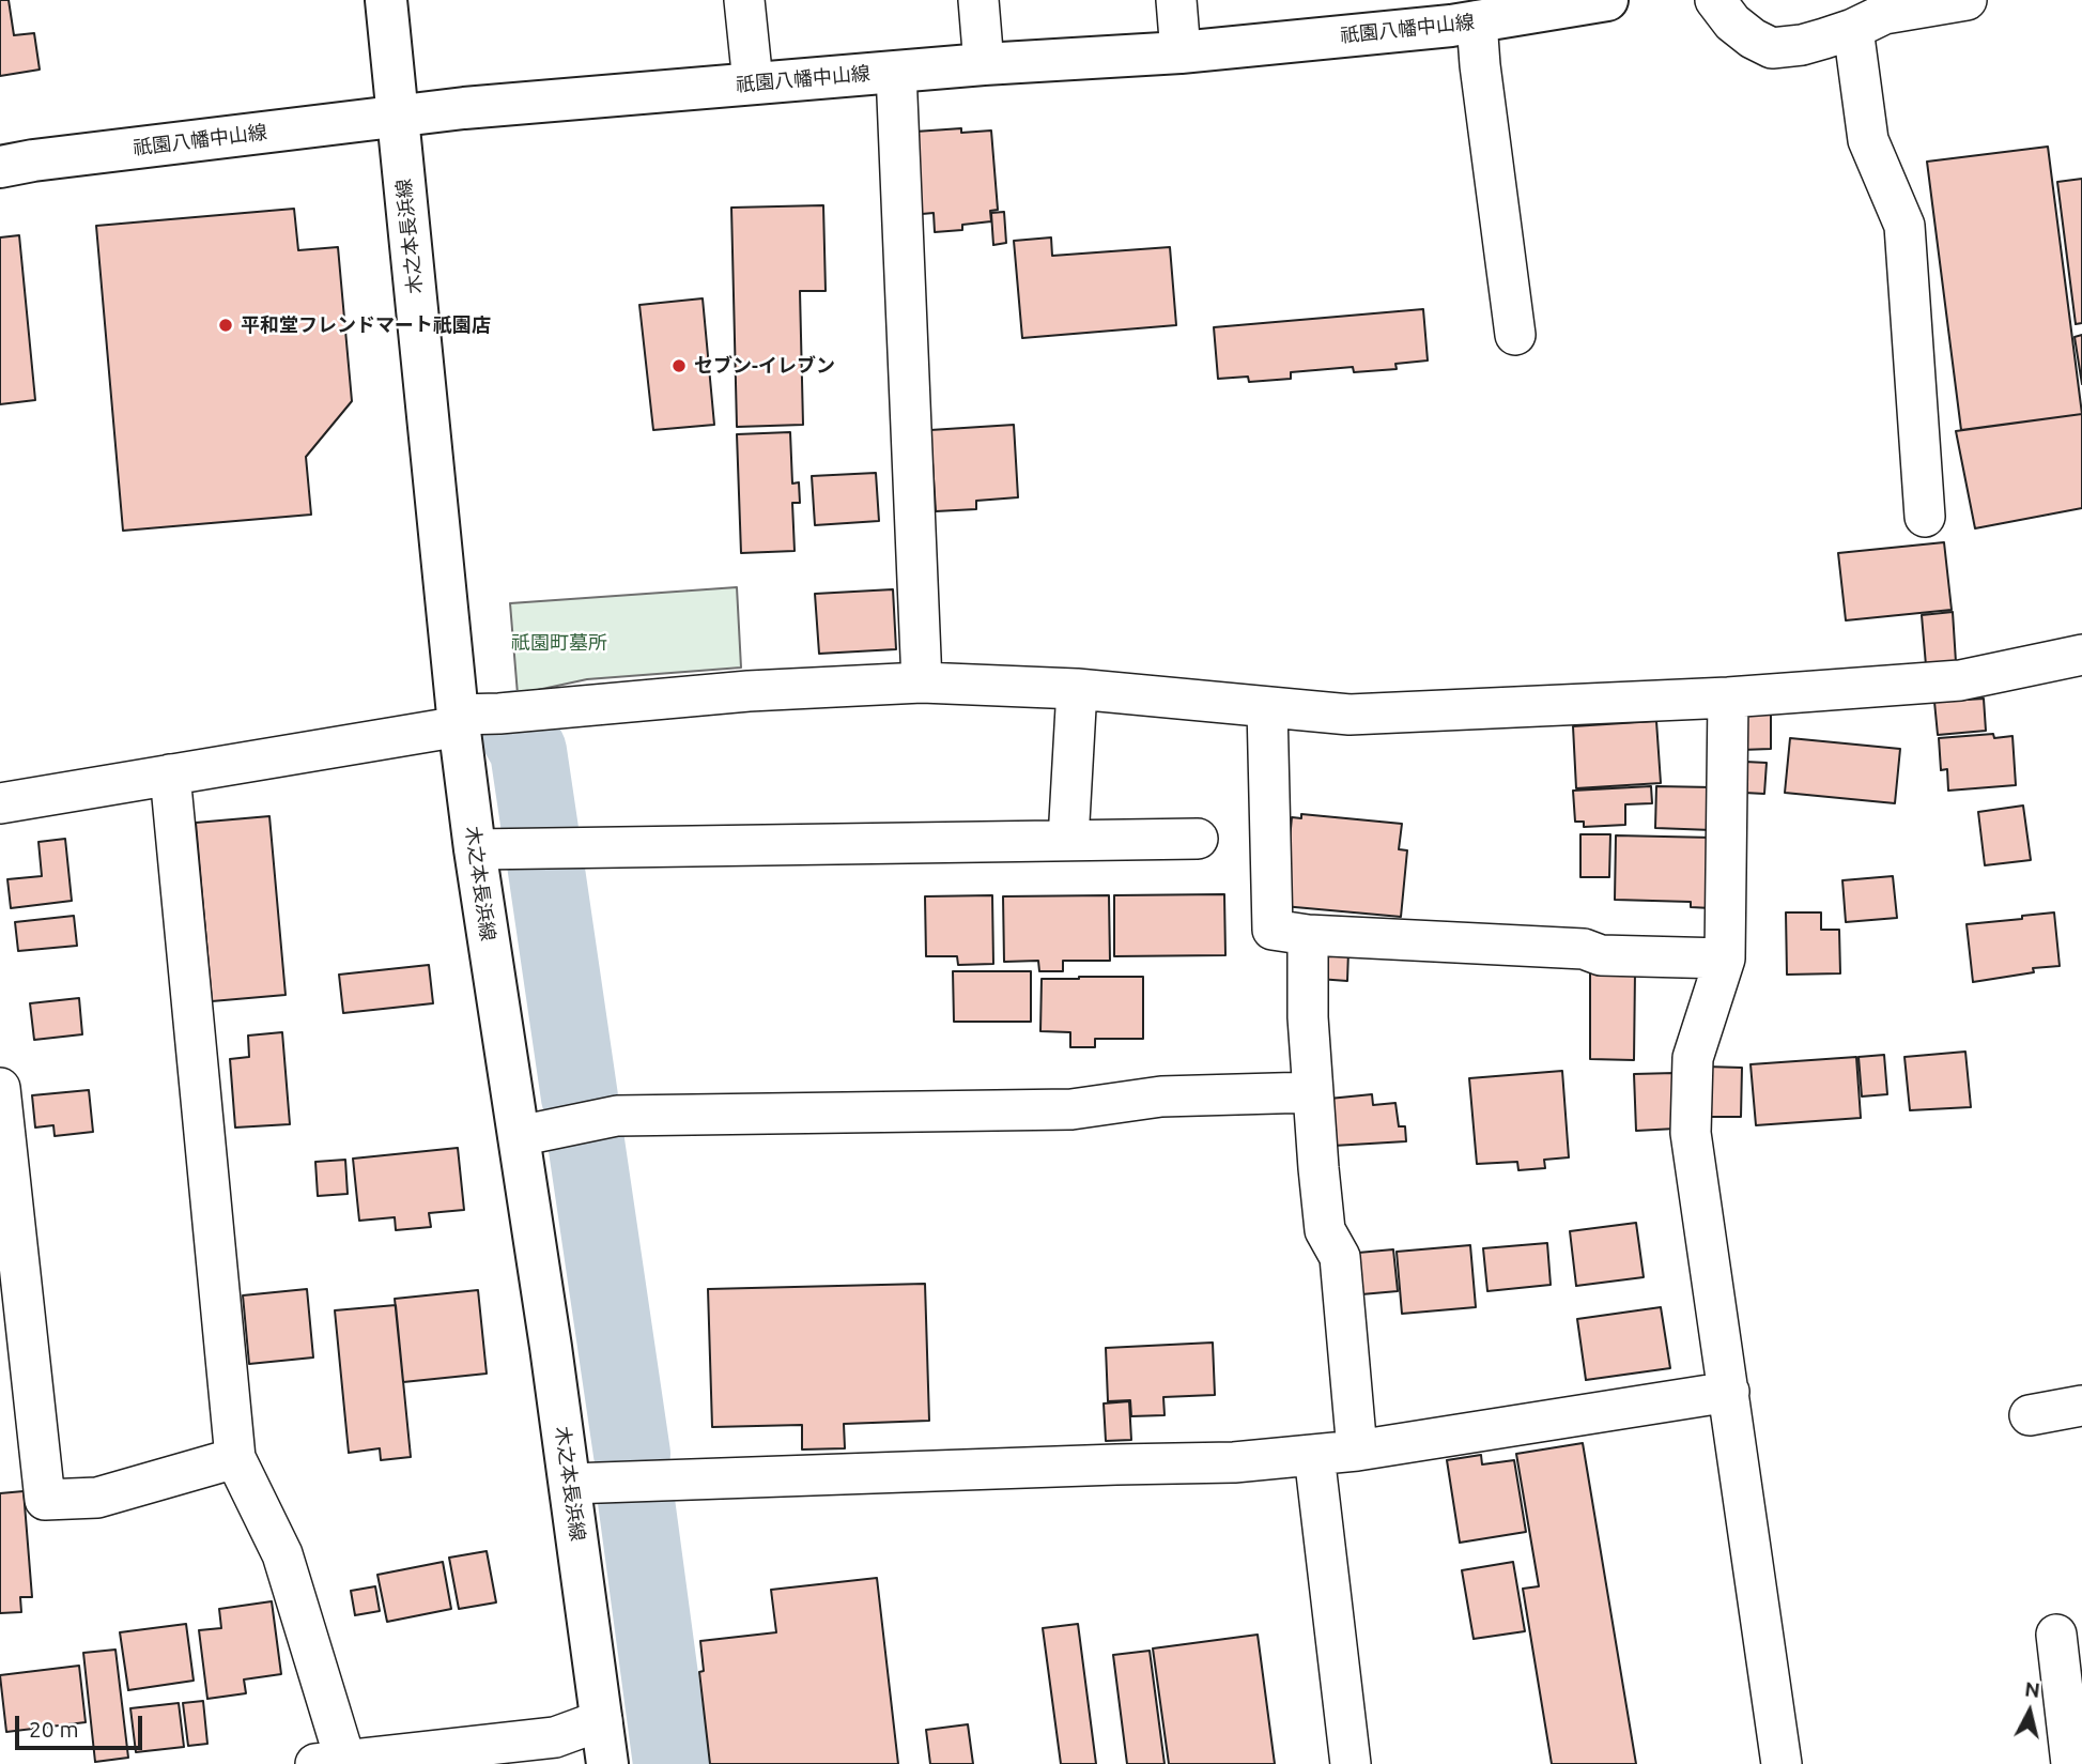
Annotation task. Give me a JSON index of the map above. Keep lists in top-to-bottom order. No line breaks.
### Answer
{"streets":{"main road":["祇園八幡中山線","木之本長浜線"]},"crossings":[["祇園八幡中山線","木之本長浜線"]],"parks":["祇園町墓所"],"places":["平和堂フレンドマート祇園店","セブン-イレブン"],"scale_bar":"20 m","north":"top"}
